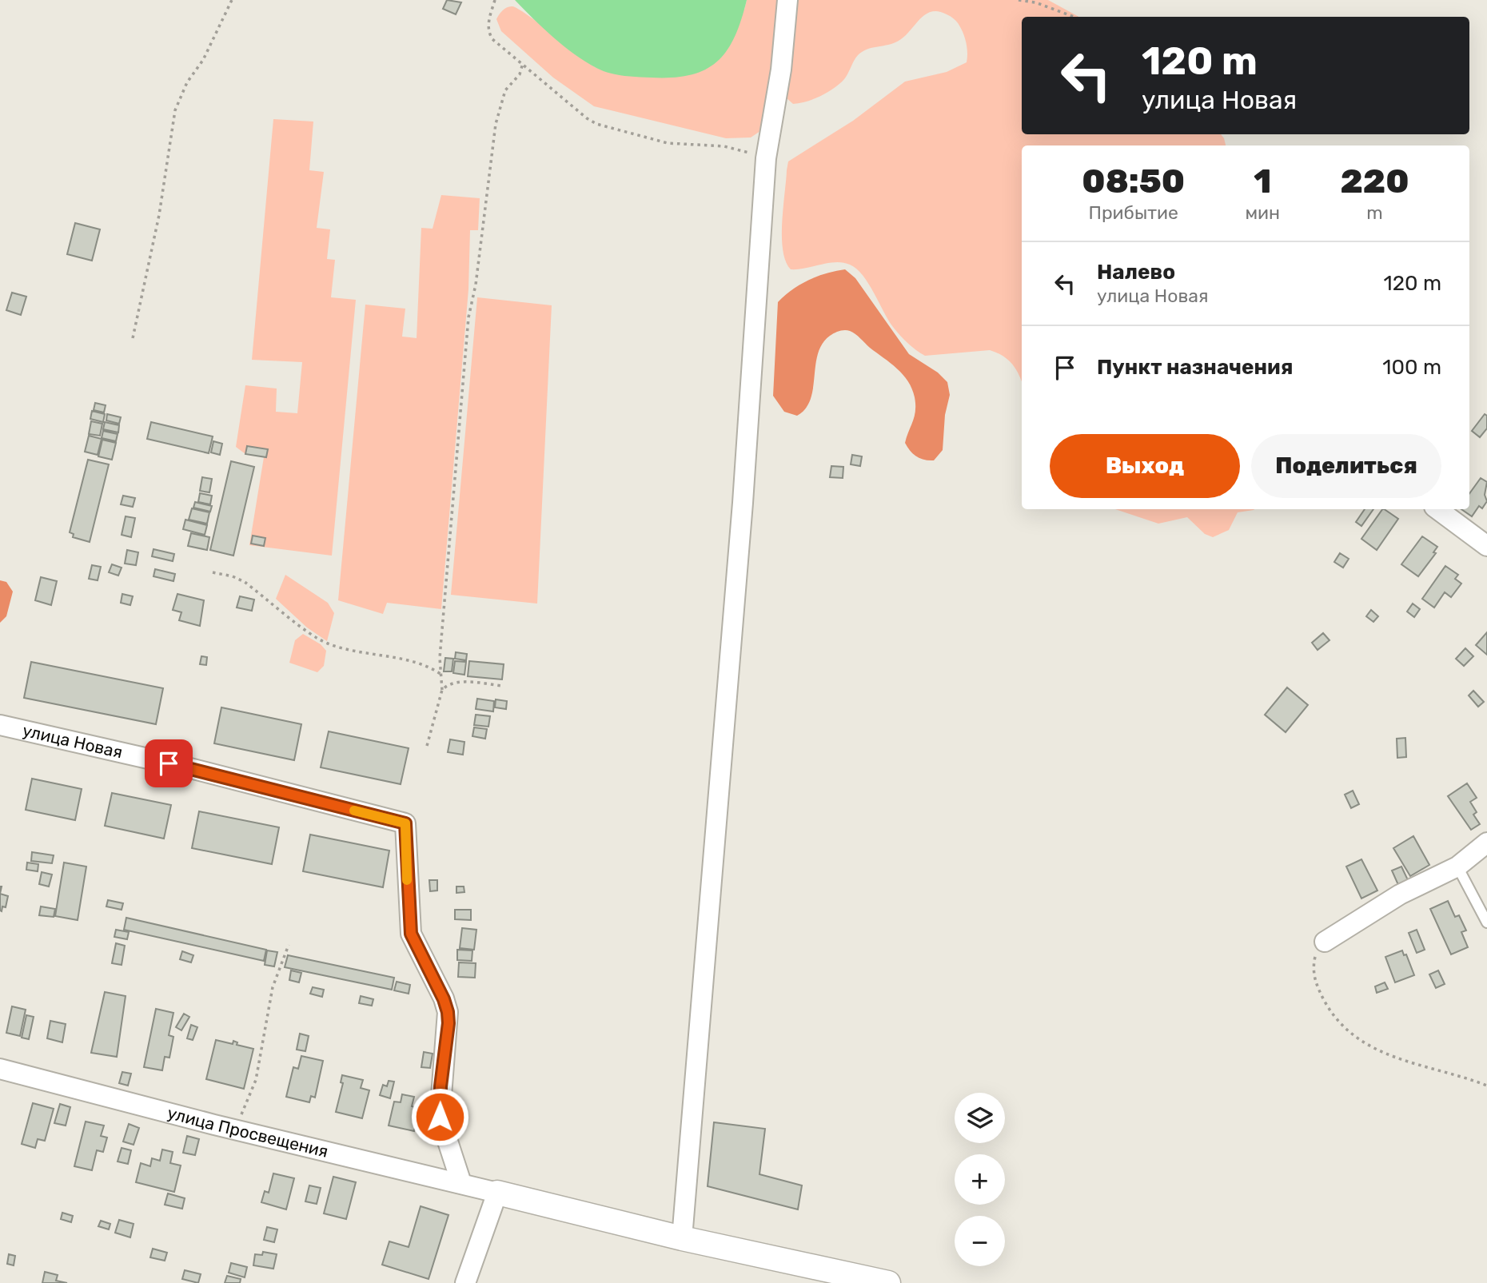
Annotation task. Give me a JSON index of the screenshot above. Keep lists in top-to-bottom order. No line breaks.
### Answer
{"streets":{"street":["улица Новая","улица Просвещения"]},"crossings":[["улица Новая","улица Просвещения"]],"page":{"turn":["120 m","улица Новая"],"eta":["08:50","Прибытие","1","мин","220","m"],"list":[{"name":"Налево","note":"улица Новая","value":"120 m"},{"name":"Пункт назначения","value":"100 m"}],"buttons":["Выход","Поделиться"],"map_buttons":["+","−"]}}
